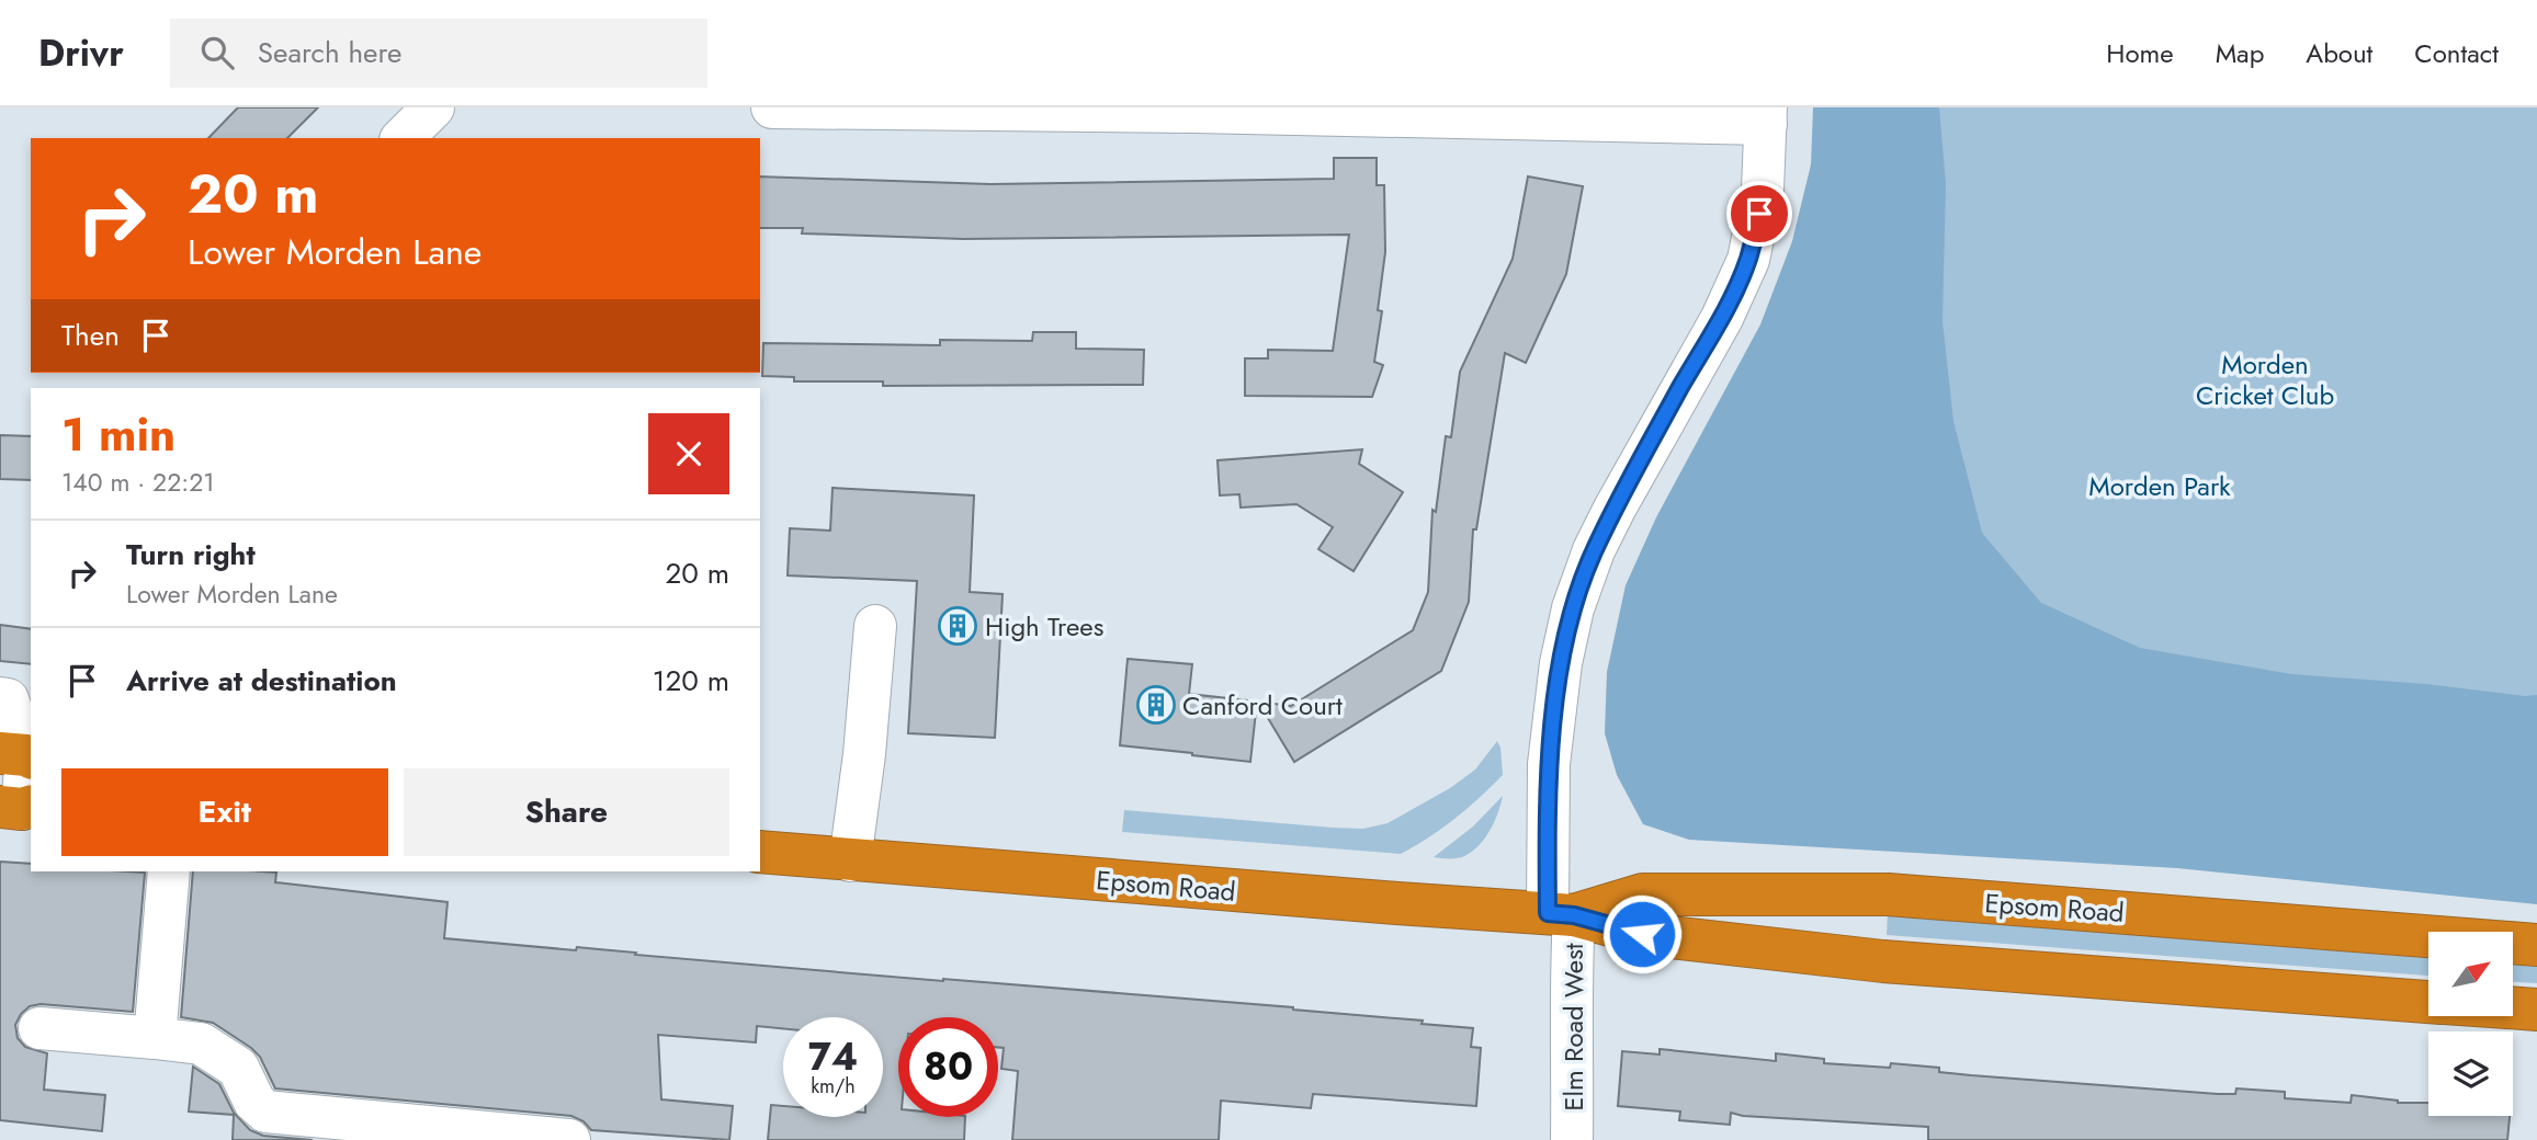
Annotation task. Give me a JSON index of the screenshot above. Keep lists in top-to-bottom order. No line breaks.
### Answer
{"streets":{"highway":["Epsom Road"],"street":["Elm Road West"]},"crossings":[["Epsom Road","Elm Road West"]],"parks":["Morden Cricket Club","Morden Park"],"places":{"building":["High Trees","Canford Court"]},"north":"top right","page":{"header":"Drivr","search":"Search here","nav":["Home","Map","About","Contact"],"turn":["20 m","Lower Morden Lane"],"then":"Then","heading":["1 min","140 m · 22:21"],"list":[{"name":"Turn right","note":"Lower Morden Lane","value":"20 m"},{"name":"Arrive at destination","value":"120 m"}],"buttons":["Exit","Share"],"speed":"74 km/h","limit":"80"}}
